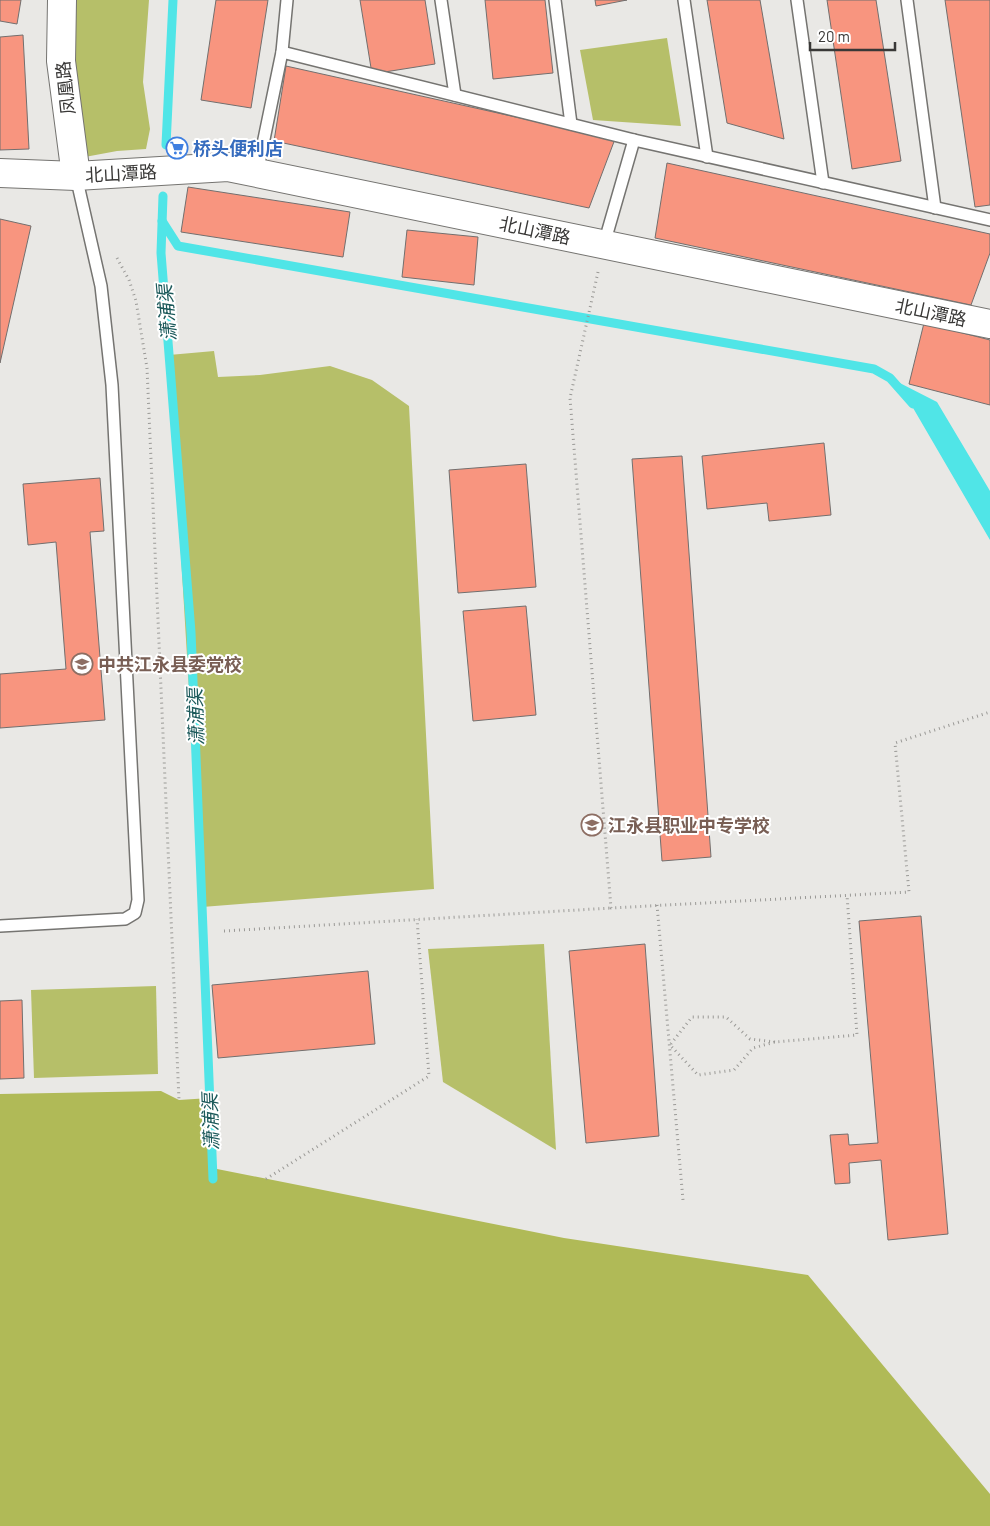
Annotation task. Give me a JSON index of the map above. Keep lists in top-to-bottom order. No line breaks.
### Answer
{"streets":{"main road":["凤凰路","北山潭路"]},"crossings":[["凤凰路","北山潭路"]],"water":["潇浦渠"],"places":{"supermarket":["桥头便利店"],"school or university":["中共江永县委党校","江永县职业中专学校"]},"scale_bar":"20 m"}
